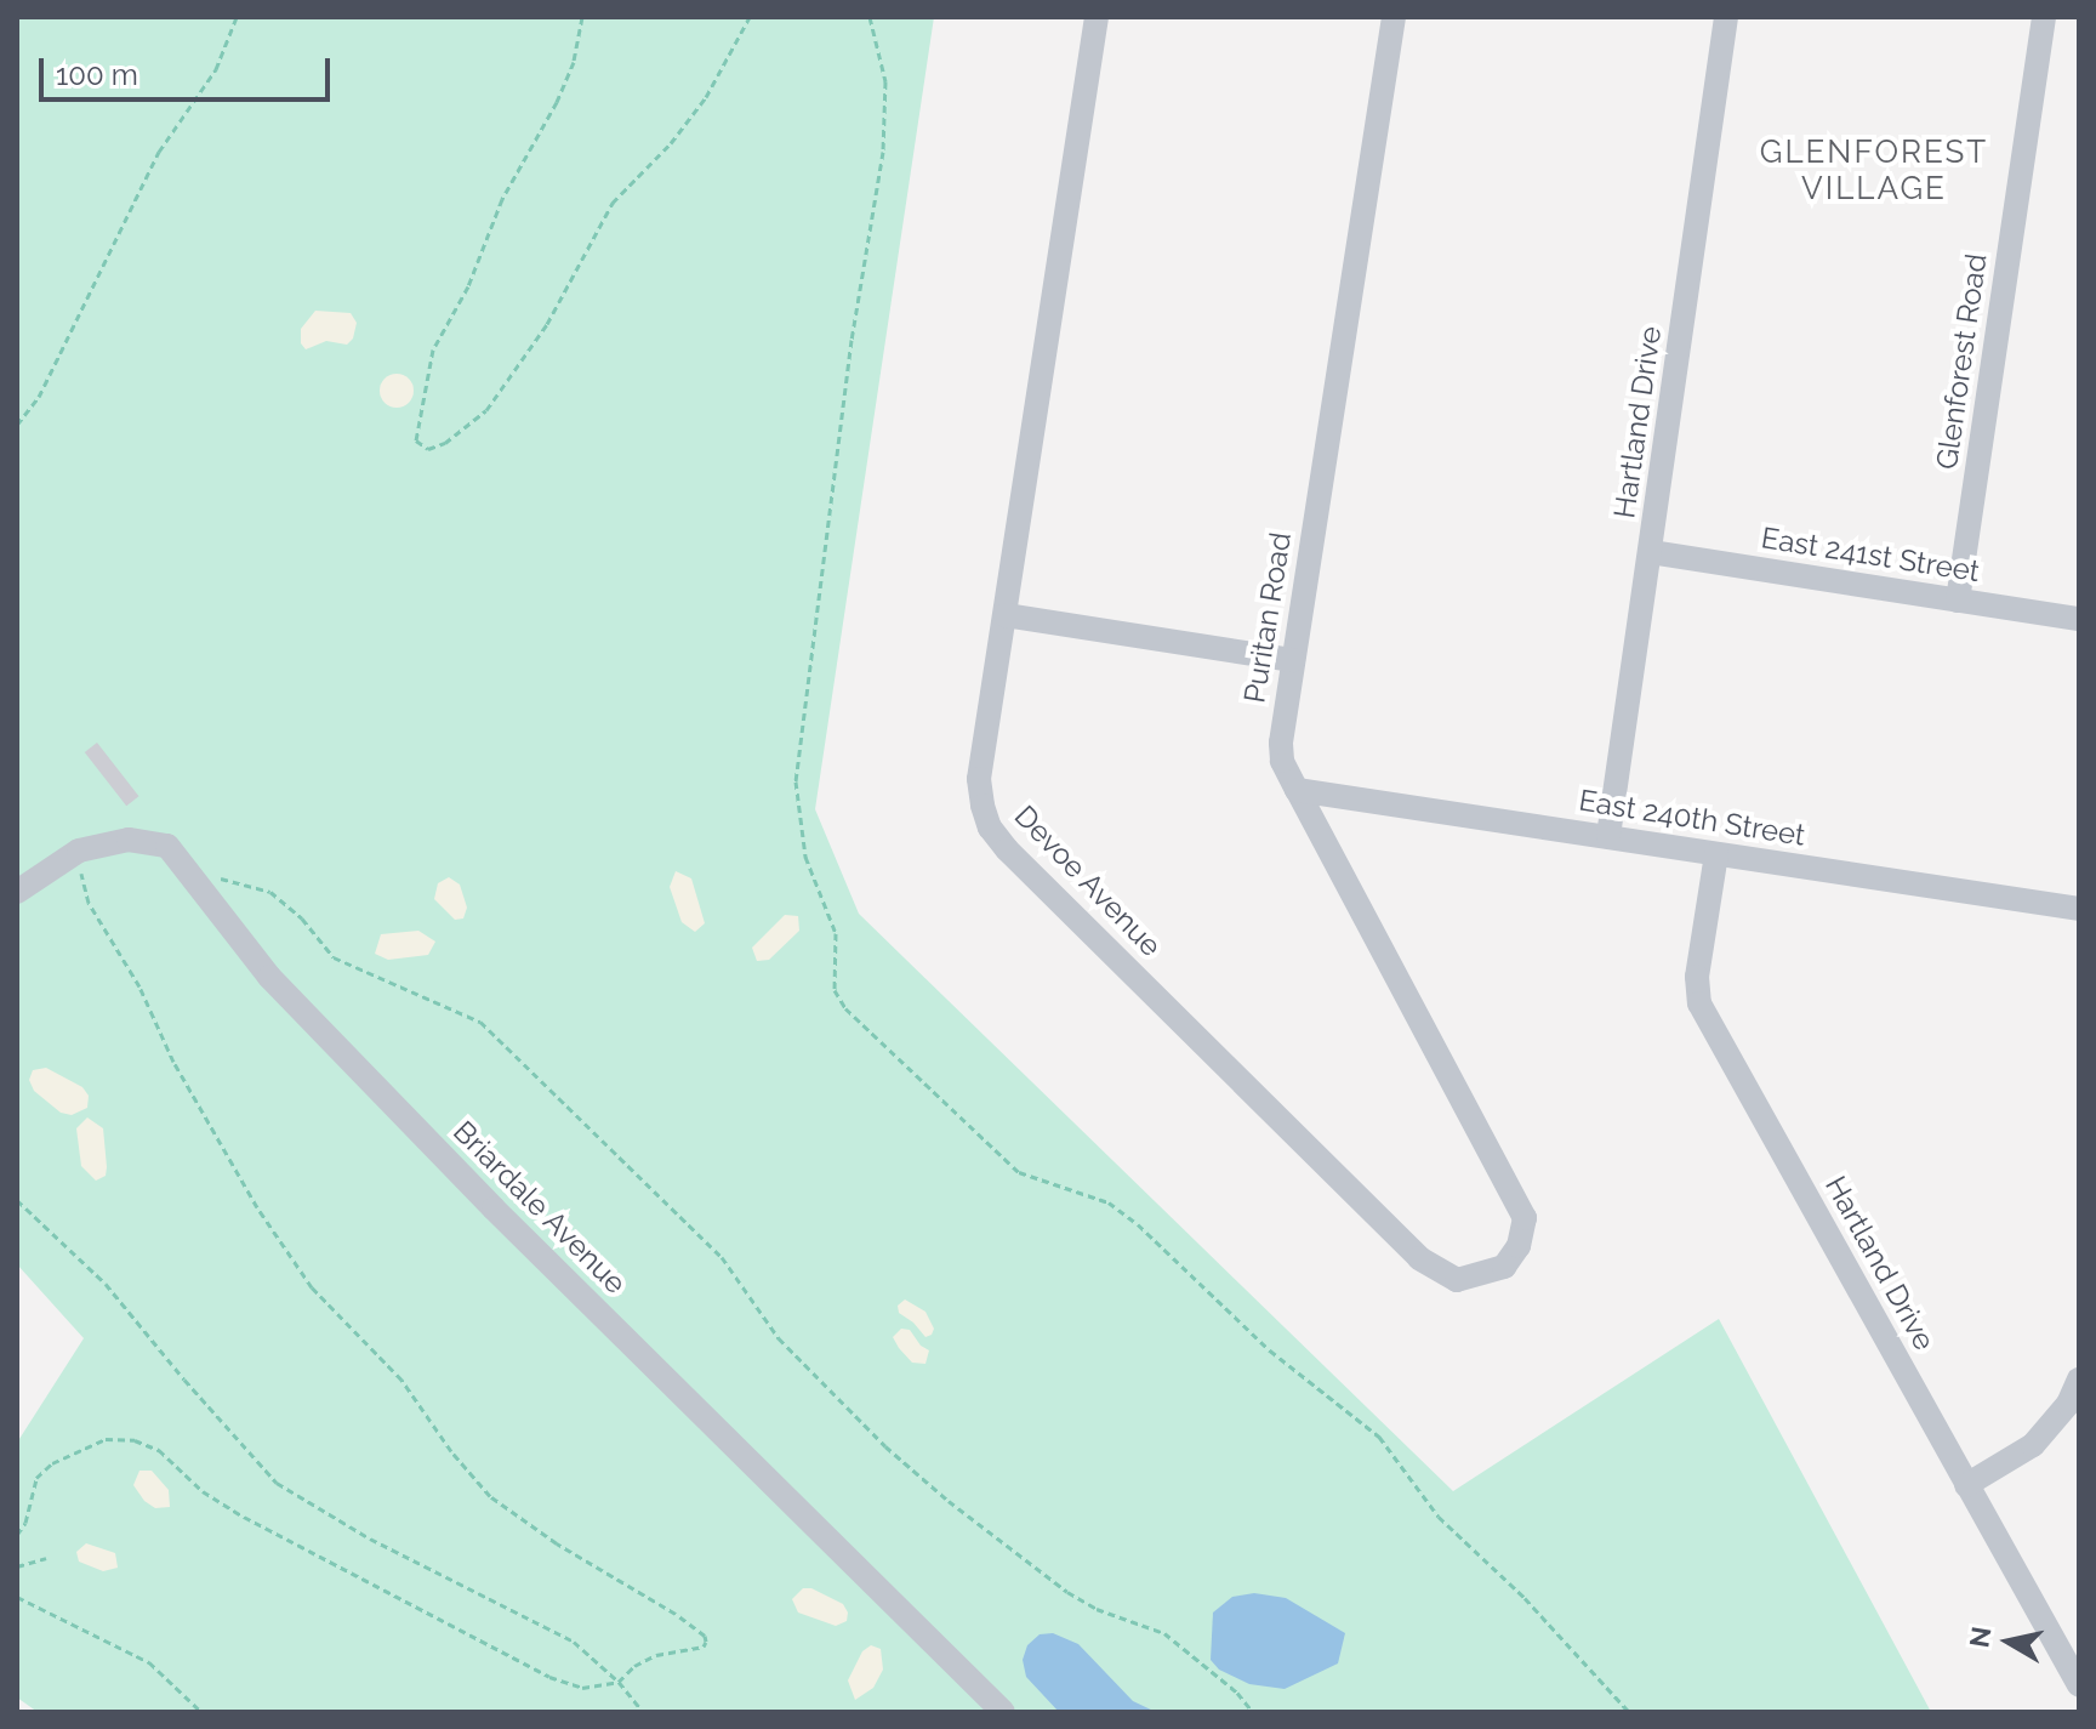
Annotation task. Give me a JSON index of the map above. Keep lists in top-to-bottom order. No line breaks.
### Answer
{"streets":{"street":["Glenforest Road","Hartland Drive","East 241st Street","Puritan Road","East 240th Street","Devoe Avenue","Briardale Avenue"]},"crossings":[["Glenforest Road","East 241st Street"],["Hartland Drive","East 241st Street"],["Hartland Drive","East 240th Street"],["Puritan Road","East 240th Street"],["Puritan Road","Devoe Avenue"]],"districts":["GLENFOREST VILLAGE"],"scale_bar":"100 m","north":"left"}
